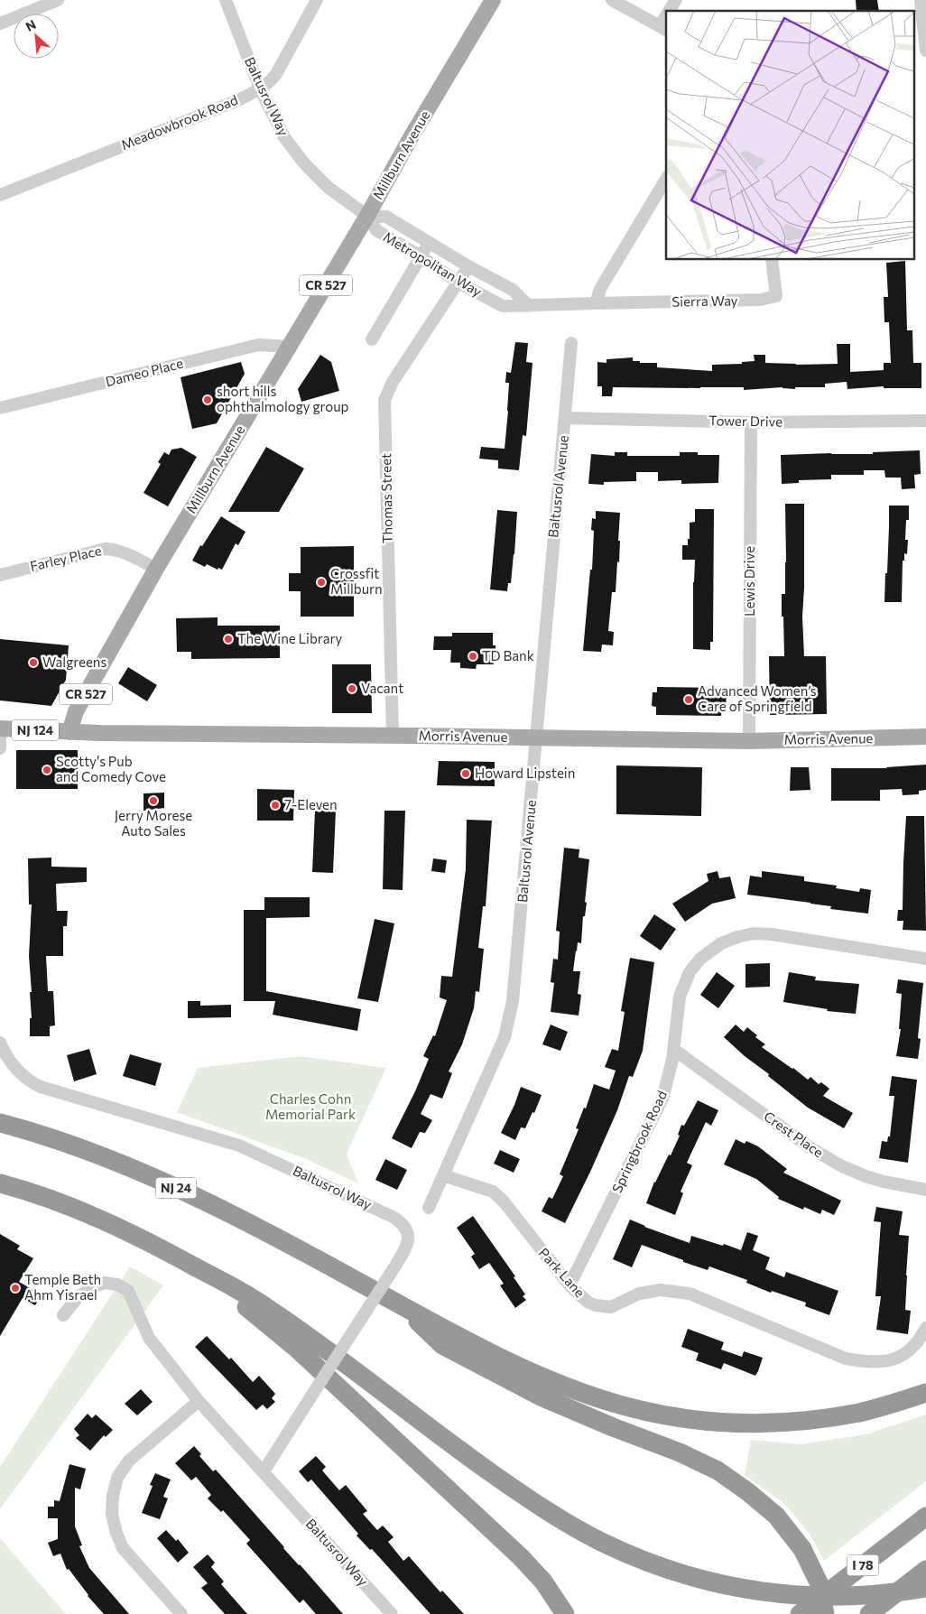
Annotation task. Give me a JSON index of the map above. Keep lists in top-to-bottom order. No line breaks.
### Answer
{"streets":{"highway":["NJ 24","I 78"],"main road":["Millburn Avenue","CR 527","NJ 124","Morris Avenue"],"street":["Baltusrol Way","Meadowbrook Road","Metropolitan Way","Sierra Way","Dameo Place","Tower Drive","Baltusrol Avenue","Thomas Street","Farley Place","Lewis Drive","Crest Place","Springbrook Road","Park Lane"]},"crossings":[["Baltusrol Way","Meadowbrook Road"],["Baltusrol Way","Millburn Avenue"],["Baltusrol Way","Metropolitan Way"],["Millburn Avenue","Metropolitan Way"],["Millburn Avenue","Dameo Place"],["Millburn Avenue","Farley Place"],["Millburn Avenue","Morris Avenue"],["Metropolitan Way","Sierra Way"],["Metropolitan Way","Thomas Street"],["Tower Drive","Baltusrol Avenue"],["Tower Drive","Lewis Drive"],["Baltusrol Avenue","Morris Avenue"],["Baltusrol Avenue","Park Lane"],["Thomas Street","Morris Avenue"],["Lewis Drive","Morris Avenue"],["Crest Place","Springbrook Road"],["Springbrook Road","Park Lane"]],"parks":["Charles Cohn Memorial Park"],"places":["short hills ophthalmology group","Crossfit Millburn","The Wine Library","TD Bank","Walgreens","Vacant","Advanced Women’s Care of Springfield","Scotty's Pub and Comedy Cove","Howard Lipstein","Jerry Morese Auto Sales","7-Eleven","Temple Beth Ahm Yisrael"],"north":"top left"}
